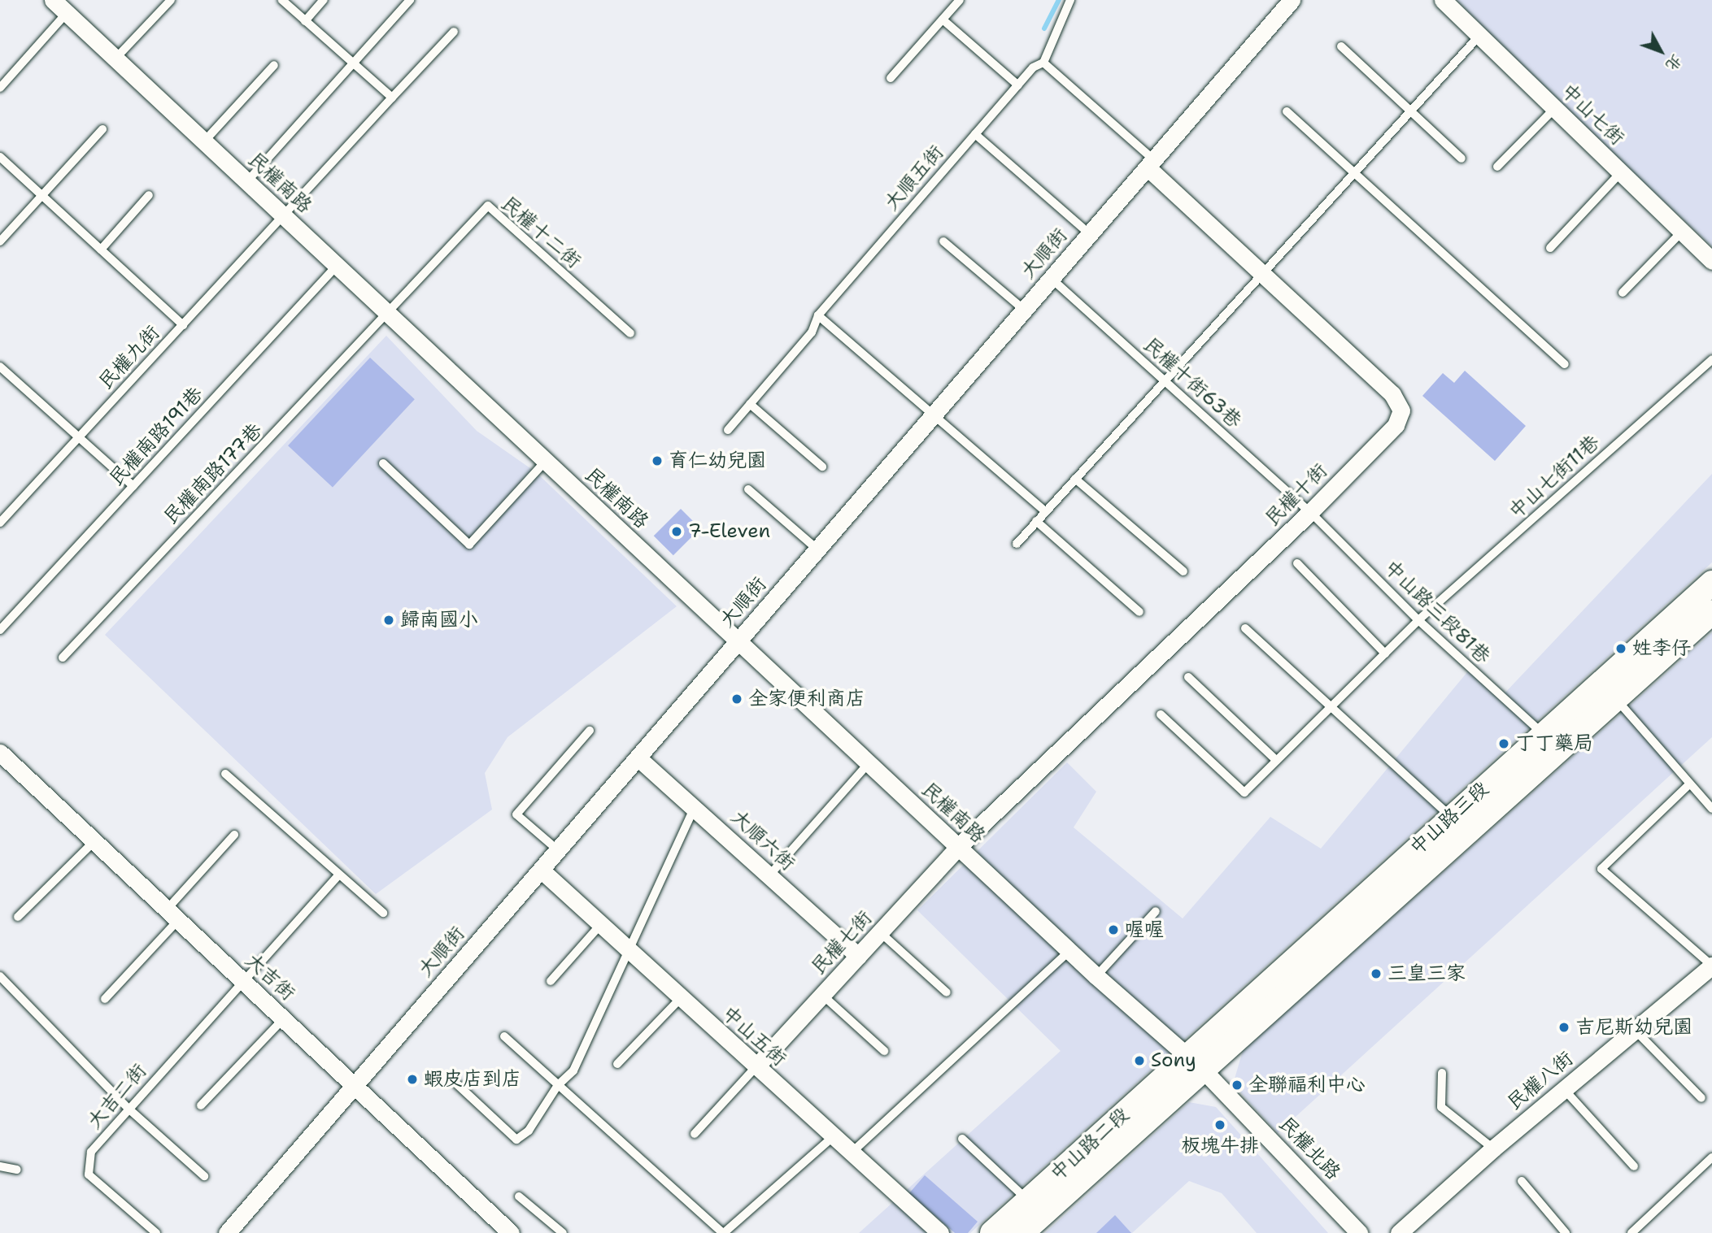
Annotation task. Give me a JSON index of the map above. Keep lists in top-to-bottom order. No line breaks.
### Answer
{"streets":{"main road":["中山路三段","中山路二段"],"street":["中山七街","民權南路","大順街","民權十街","大順六街","民權七街","大吉街","中山五街","民權八街","民權北路"],"lane":["大順五街","民權十二街","民權九街","民權十街63巷","民權南路191巷","民權南路177巷","中山七街11巷","中山路三段81巷","大吉二街"]},"crossings":[["民權南路","民權十二街"],["民權南路","大順街"],["民權南路","民權九街"],["民權南路","民權南路191巷"],["民權南路","民權南路177巷"],["民權南路","民權十街"],["民權南路","中山路三段"],["民權南路","民權七街"],["民權南路","中山路二段"],["民權南路","民權北路"],["民權十二街","民權南路177巷"],["大順街","民權十街63巷"],["大順街","民權十街"],["大順街","大順六街"],["大順街","大吉街"],["大順街","中山五街"],["民權十街63巷","民權十街"],["民權十街63巷","中山路三段81巷"],["中山七街11巷","中山路三段81巷"],["民權十街","中山路三段81巷"],["民權十街","民權七街"],["中山路三段81巷","中山路三段"],["中山路三段","中山路二段"],["中山路三段","民權北路"],["大順六街","民權七街"],["民權七街","中山五街"],["大吉街","大吉二街"],["中山路二段","民權北路"]],"places":["育仁幼兒園","7-Eleven","歸南國小","姓李仔","全家便利商店","丁丁藥局","喔喔","三皇三家","吉尼斯幼兒園","Sony","蝦皮店到店","全聯福利中心","板塊牛排"],"north":"bottom right"}
